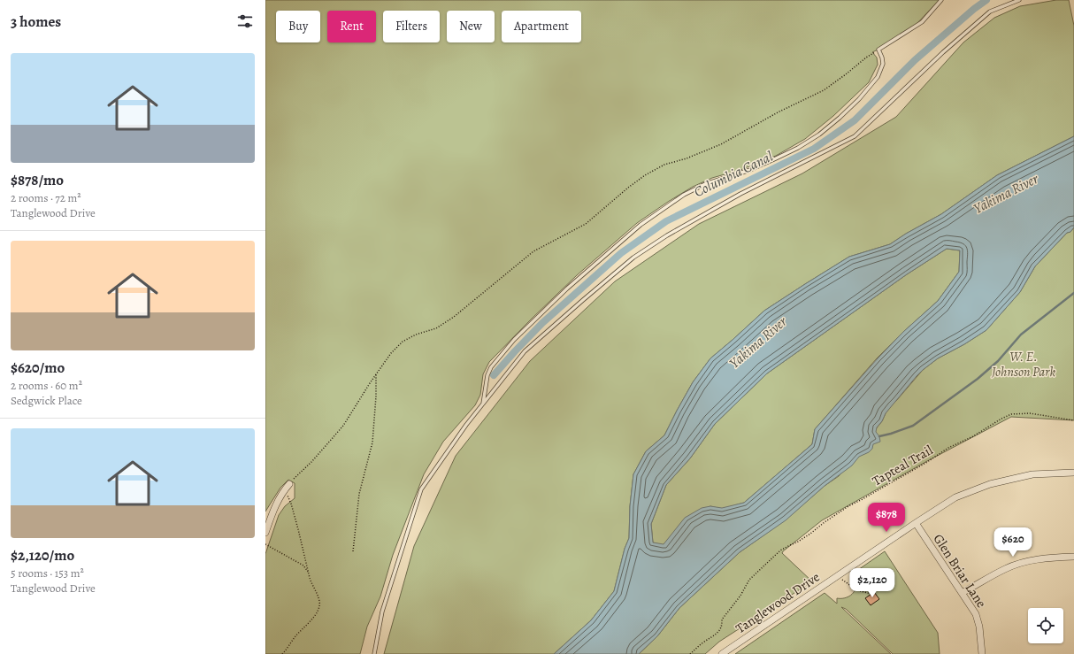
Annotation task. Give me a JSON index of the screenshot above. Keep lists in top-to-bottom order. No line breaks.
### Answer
{"streets":{"street":["Glen Briar Lane","Tanglewood Drive"],"path":["Tapteal Trail"]},"crossings":[["Glen Briar Lane","Tanglewood Drive"]],"water":["Columbia Canal","Yakima River"],"parks":["W. E. Johnson Park"],"page":{"heading":"3 homes","chip":["Buy","Rent","Filters","New","Apartment"],"list":[{"name":"$878/mo","note":"2 rooms · 72 m² · Tanglewood Drive"},{"name":"$620/mo","note":"2 rooms · 60 m² · Sedgwick Place"},{"name":"$2,120/mo","note":"5 rooms · 153 m² · Tanglewood Drive"}],"price":["$878","$620","$2,120"]}}
